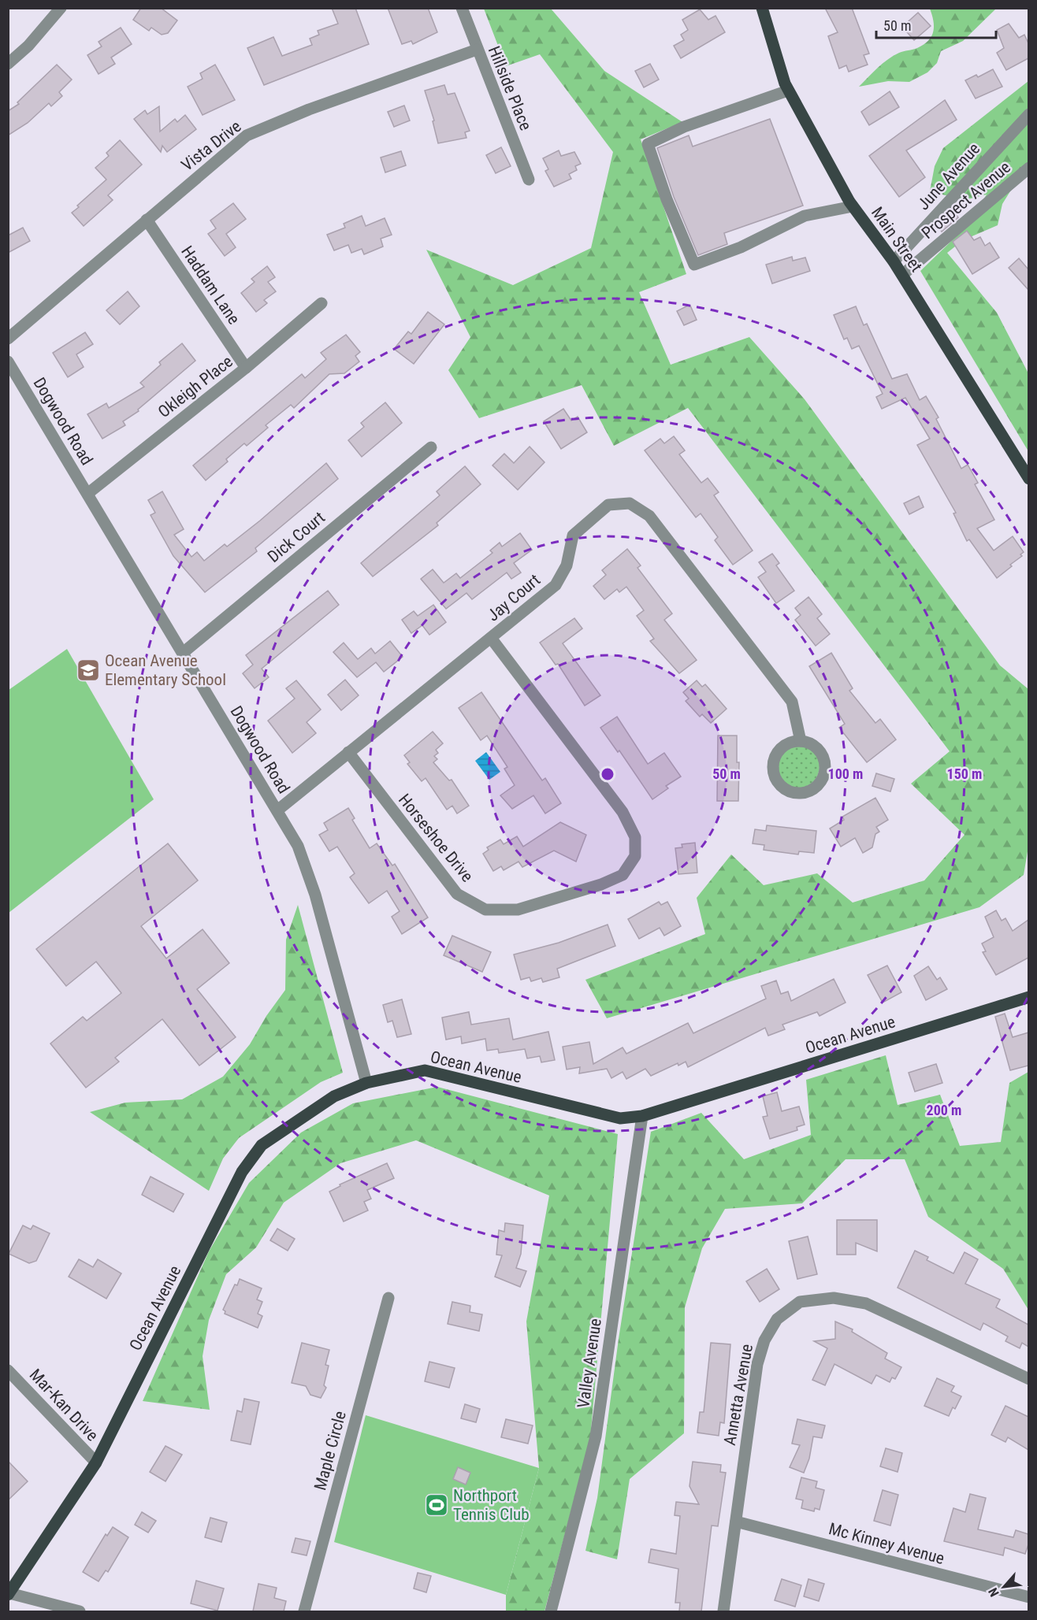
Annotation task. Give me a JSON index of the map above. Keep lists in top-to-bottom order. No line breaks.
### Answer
{"streets":{"main road":["Main Street","Ocean Avenue"],"street":["Hillside Place","Vista Drive","June Avenue","Prospect Avenue","Haddam Lane","Okleigh Place","Dogwood Road","Dick Court","Jay Court","Horseshoe Drive","Valley Avenue","Annetta Avenue","Mar-Kan Drive","Maple Circle","Mc Kinney Avenue"]},"crossings":[["Hillside Place","Vista Drive"],["Vista Drive","Haddam Lane"],["June Avenue","Main Street"],["Prospect Avenue","Main Street"],["Haddam Lane","Okleigh Place"],["Okleigh Place","Dogwood Road"],["Dogwood Road","Dick Court"],["Dogwood Road","Jay Court"],["Dogwood Road","Ocean Avenue"],["Jay Court","Horseshoe Drive"],["Ocean Avenue","Valley Avenue"],["Ocean Avenue","Mar-Kan Drive"],["Annetta Avenue","Mc Kinney Avenue"]],"places":{"school or university":["Ocean Avenue Elementary School"],"sports":["Northport Tennis Club"]},"scale_bar":"50 m","north":"bottom left","rings":["50 m","100 m","150 m","200 m"]}
